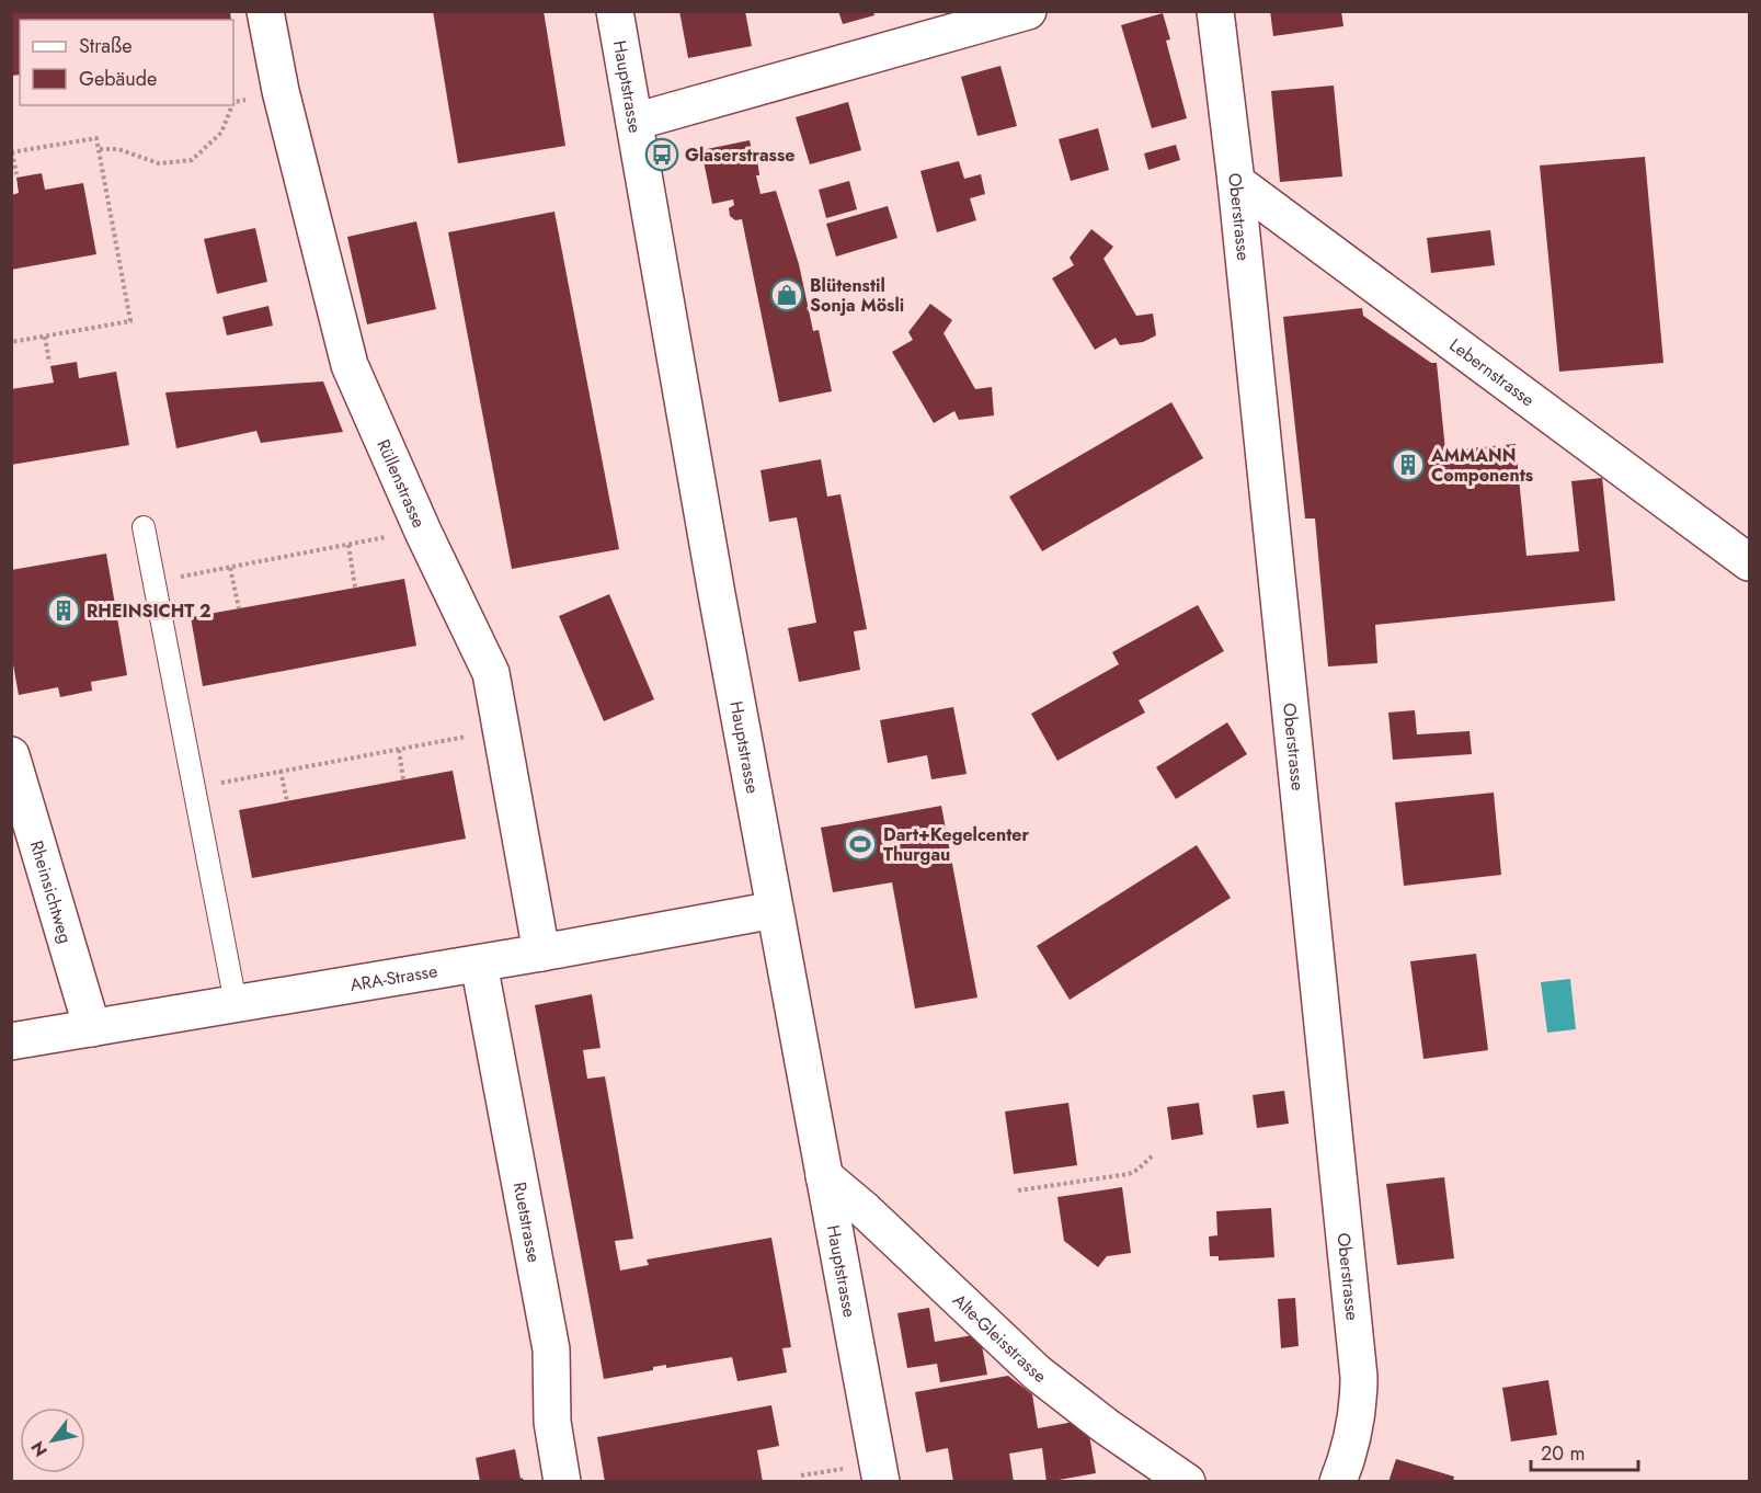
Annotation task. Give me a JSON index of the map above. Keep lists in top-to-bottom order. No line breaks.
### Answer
{"streets":{"street":["Hauptstrasse","Oberstrasse","Lebernstrasse","Rüllenstrasse","Rheinsichtweg","ARA-Strasse","Ruetstrasse","Alte-Gleisstrasse"]},"crossings":[["Hauptstrasse","ARA-Strasse"],["Hauptstrasse","Alte-Gleisstrasse"],["Oberstrasse","Lebernstrasse"],["Rüllenstrasse","ARA-Strasse"],["Rheinsichtweg","ARA-Strasse"],["ARA-Strasse","Ruetstrasse"]],"places":{"bus stop":["Glaserstrasse"],"shop":["Blütenstil Sonja Mösli"],"building":["AMMANN Components","RHEINSICHT 2"],"sports":["Dart+Kegelcenter Thurgau"]},"legend":["Straße","Gebäude"],"scale_bar":"20 m","north":"bottom left"}
